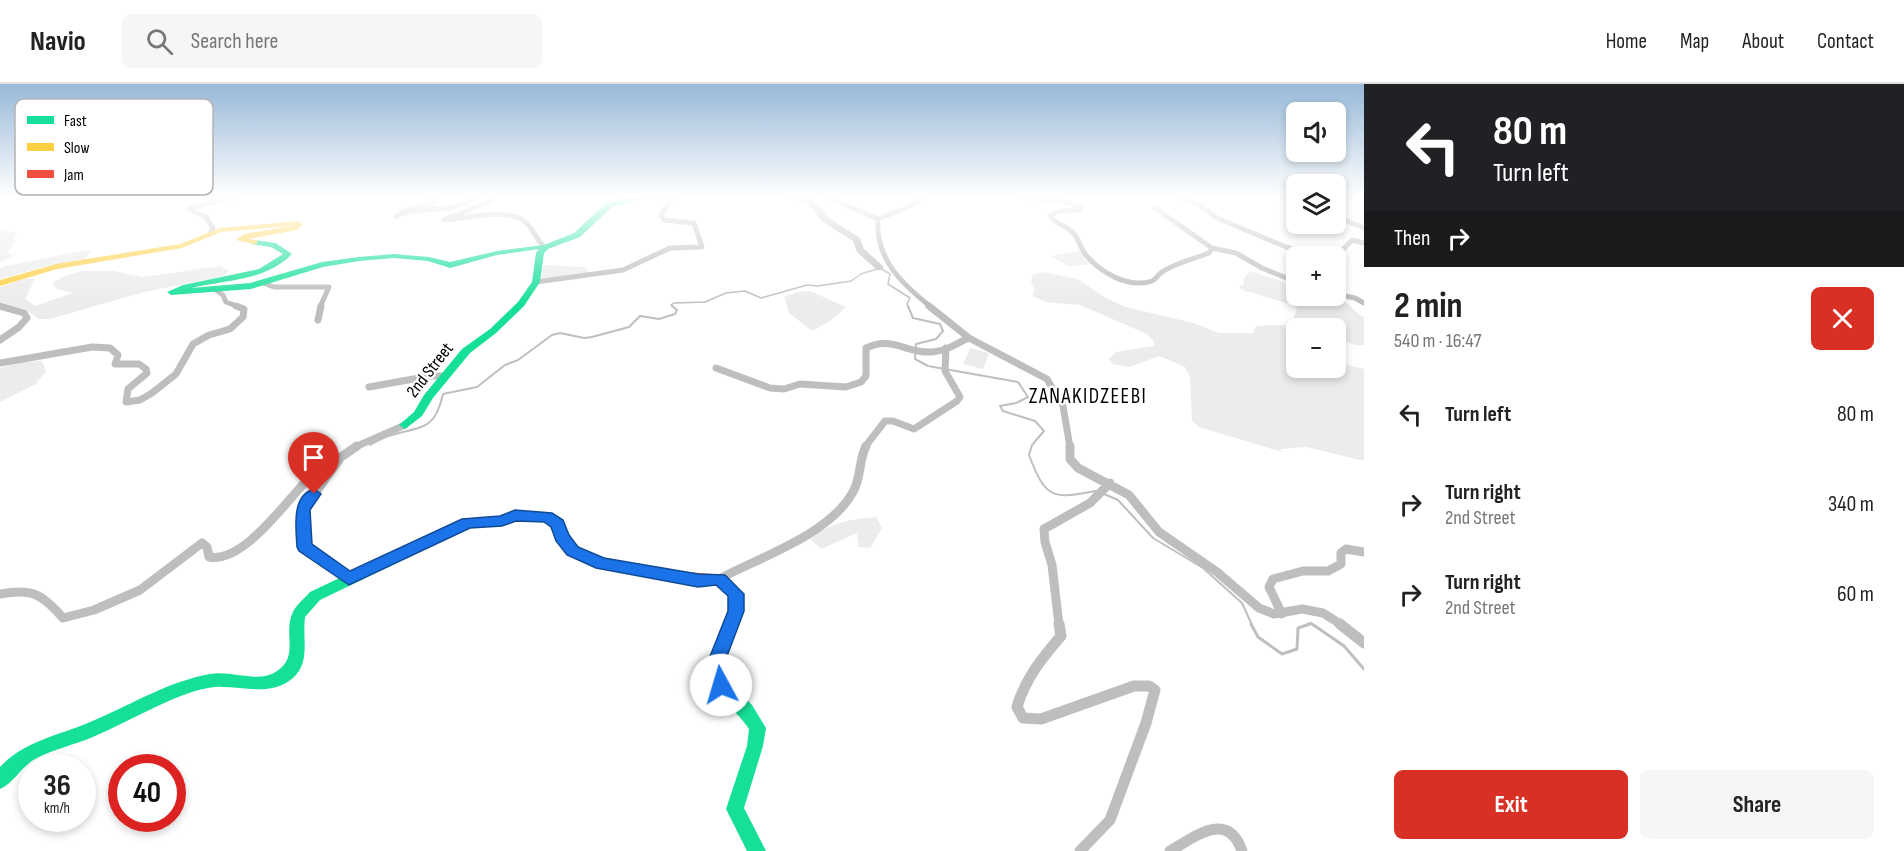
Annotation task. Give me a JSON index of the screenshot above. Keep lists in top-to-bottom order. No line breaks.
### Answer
{"streets":{"street":["2nd Street"]},"districts":["ZANAKIDZEEBI"],"legend":["Fast","Slow","Jam"],"page":{"header":"Navio","search":"Search here","nav":["Home","Map","About","Contact"],"turn":["80 m","Turn left"],"map_buttons":["+","−"],"then":"Then","heading":["2 min","540 m · 16:47"],"list":[{"name":"Turn left","value":"80 m"},{"name":"Turn right","note":"2nd Street","value":"340 m"},{"name":"Turn right","note":"2nd Street","value":"60 m"}],"speed":"36 km/h","limit":"40","buttons":["Exit","Share"]}}
